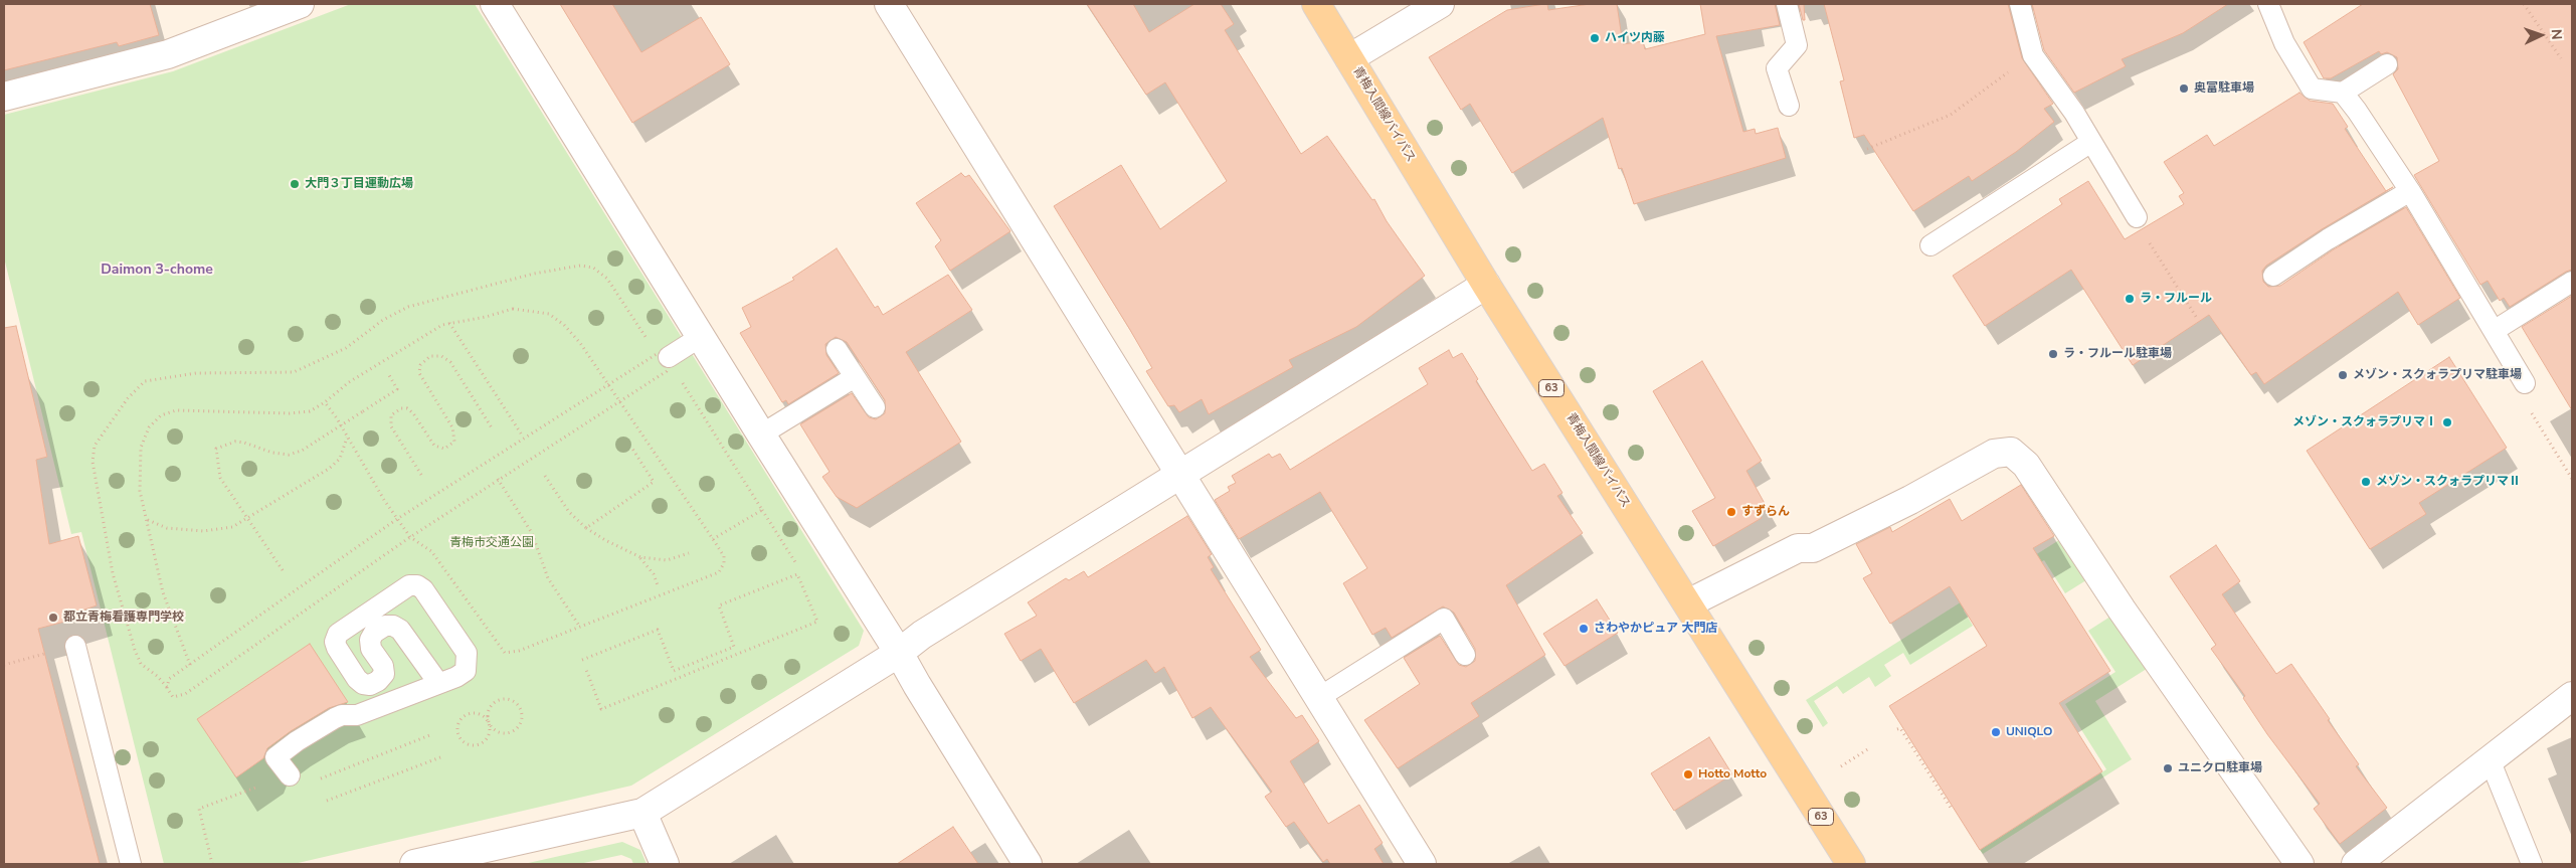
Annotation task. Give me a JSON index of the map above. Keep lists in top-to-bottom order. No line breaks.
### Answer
{"streets":{"main road":["青梅入間線バイパス","63"]},"districts":["Daimon 3-chome"],"parks":["青梅市交通公園"],"places":["ハイツ内藤","奥富駐車場","大門３丁目運動広場","ラ・フルール","ラ・フルール駐車場","メゾン・スクォラプリマ駐車場","メゾン・スクォラプリマⅠ","メゾン・スクォラプリマⅡ","すずらん","都立青梅看護専門学校","さわやかピュア 大門店","UNIQLO","ユニクロ駐車場","Hotto Motto"],"north":"right"}
